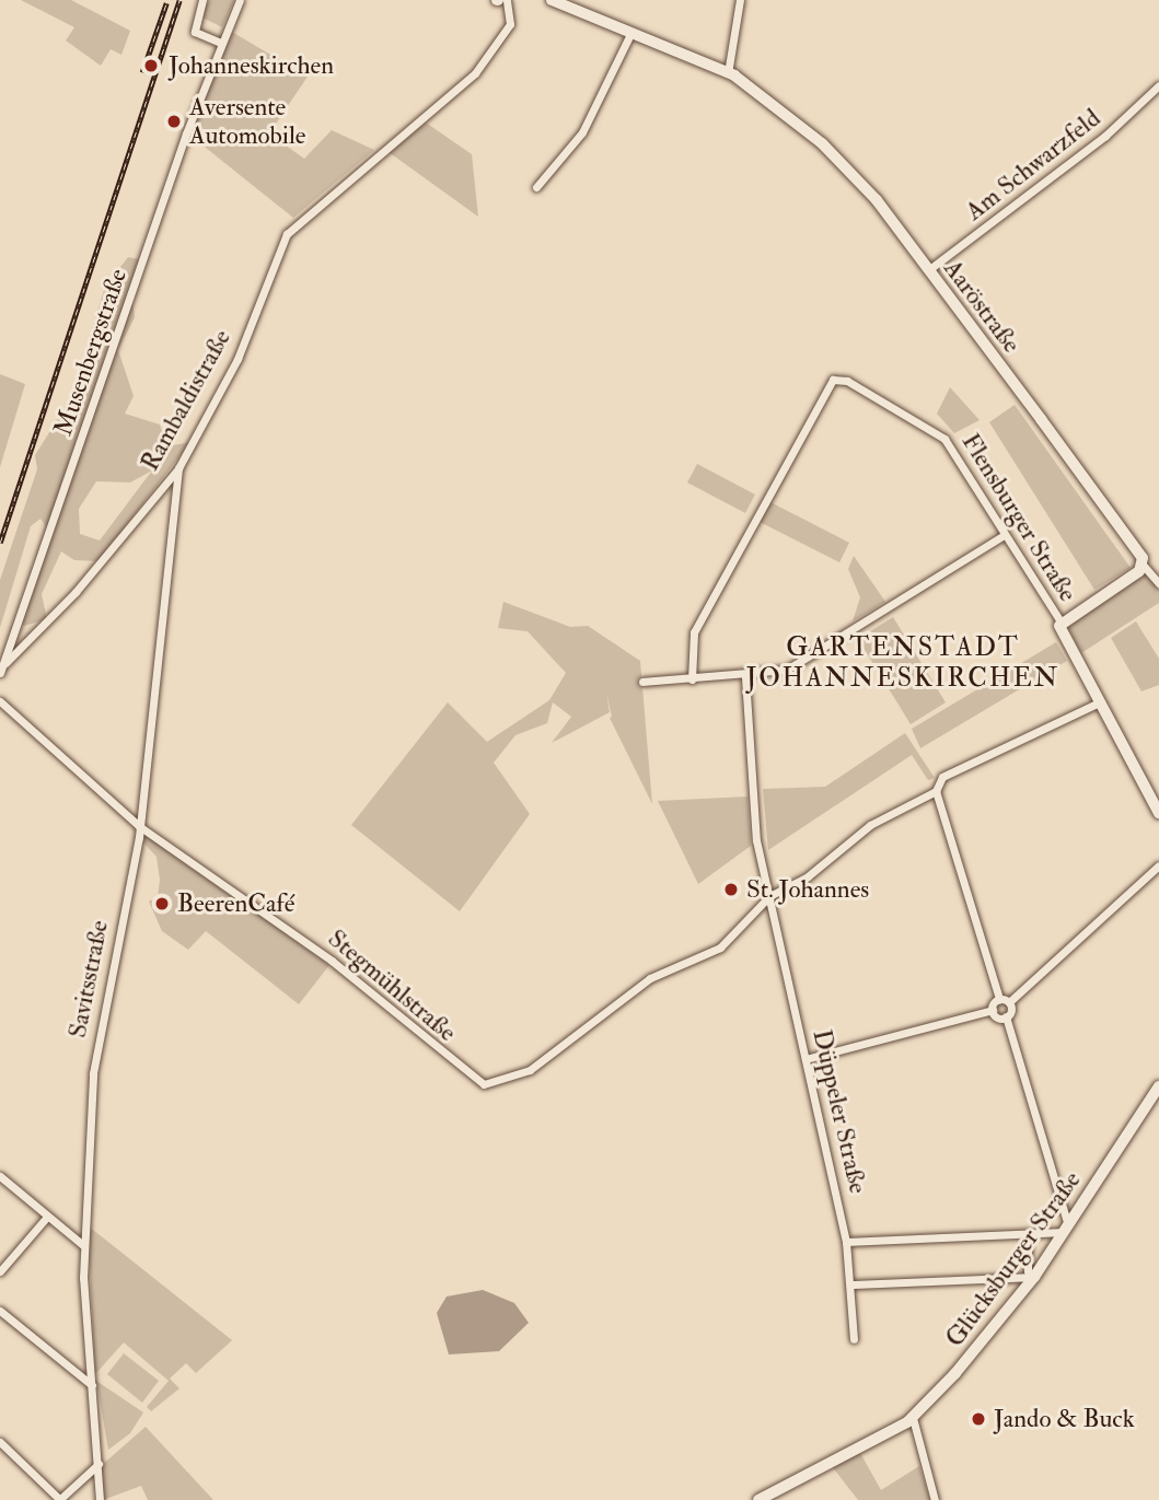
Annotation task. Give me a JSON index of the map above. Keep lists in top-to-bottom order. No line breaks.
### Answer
{"streets":{"street":["Am Schwarzfeld","Aaröstraße","Musenbergstraße","Rambaldistraße","Flensburger Straße","Savitsstraße","Stegmühlstraße","Düppeler Straße","Glücksburger Straße"]},"crossings":[["Am Schwarzfeld","Aaröstraße"],["Musenbergstraße","Rambaldistraße"],["Rambaldistraße","Savitsstraße"],["Savitsstraße","Stegmühlstraße"],["Stegmühlstraße","Düppeler Straße"]],"districts":["GARTENSTADT JOHANNESKIRCHEN"],"places":["Johanneskirchen","Aversente Automobile","St. Johannes","BeerenCafé","Jando & Buck"]}
